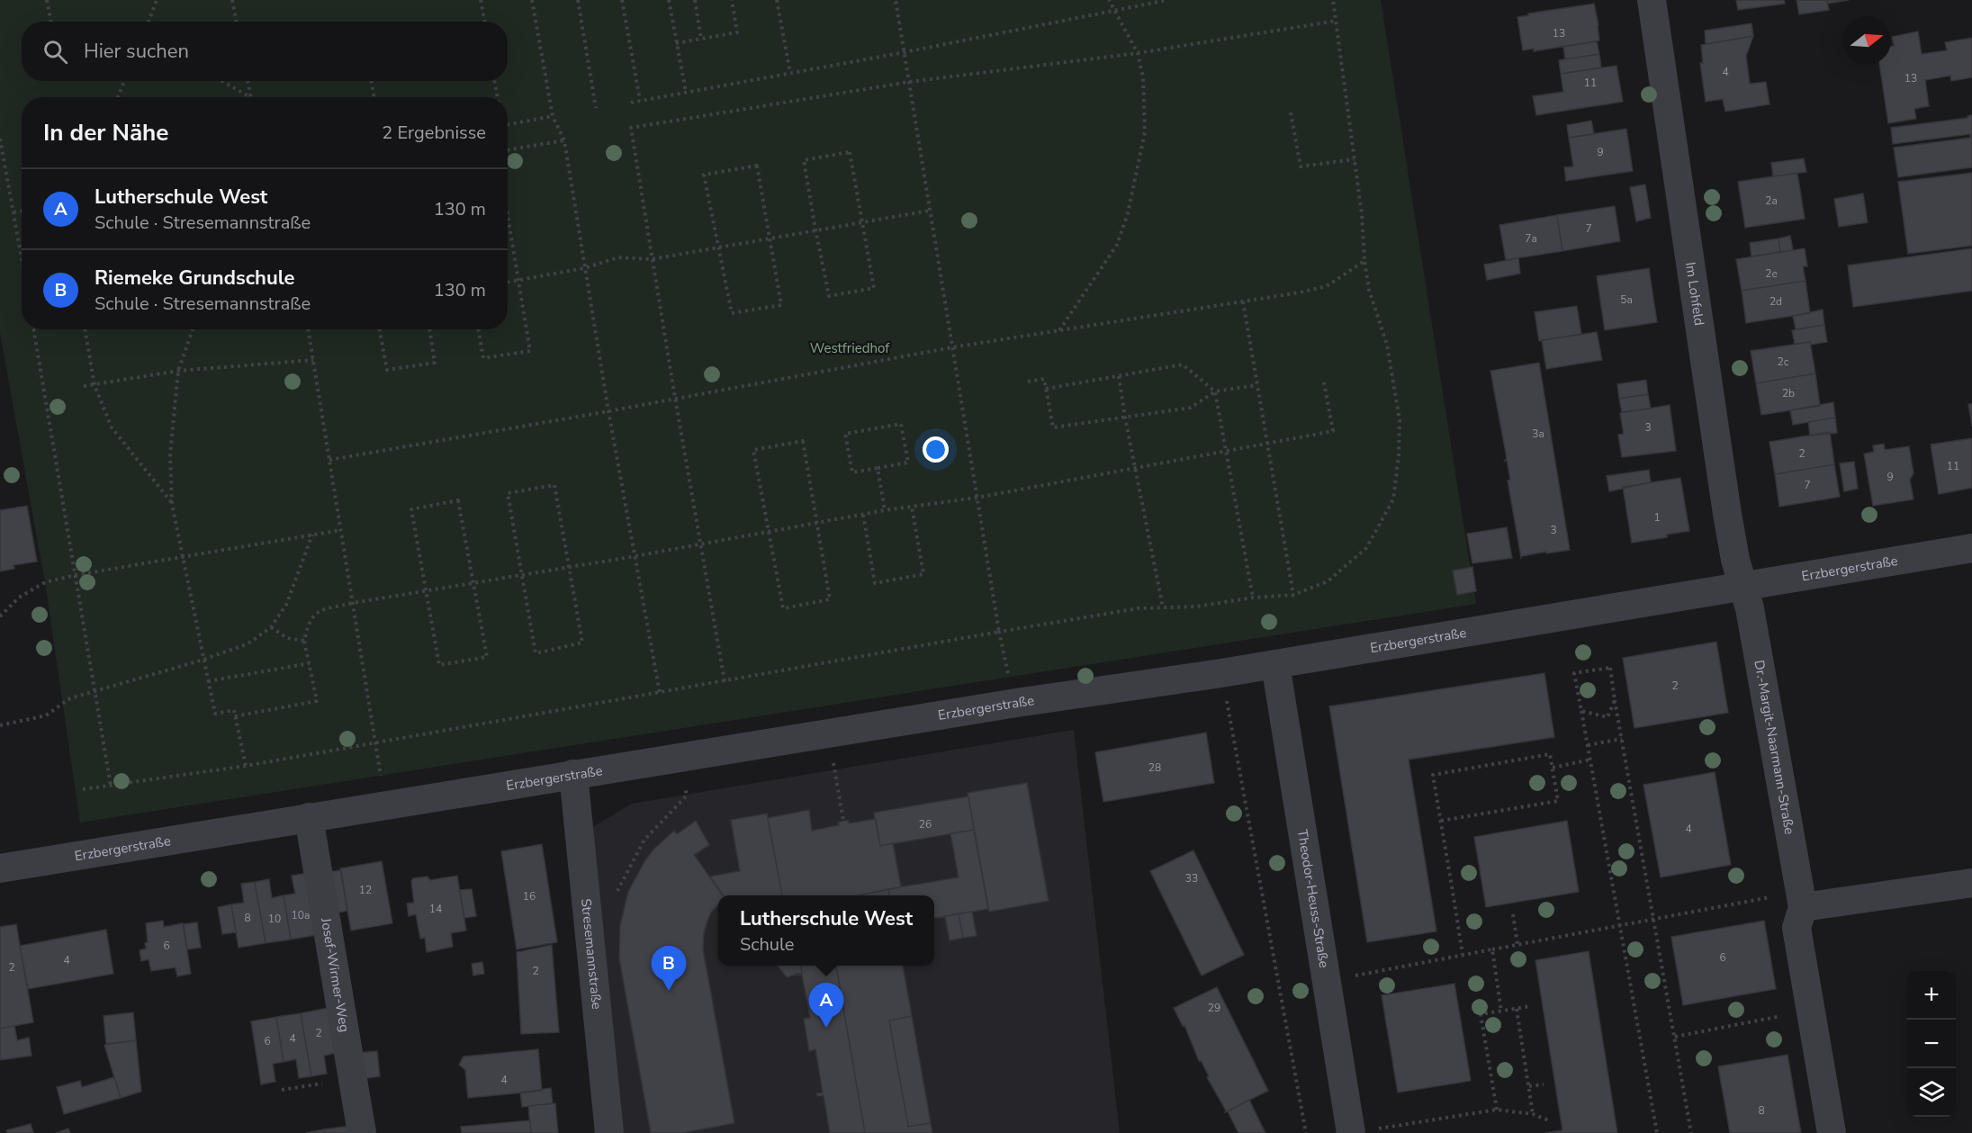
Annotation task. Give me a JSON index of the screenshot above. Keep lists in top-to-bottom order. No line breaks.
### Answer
{"streets":{"street":["Im Lohfeld","Erzbergerstraße","Dr.-Margit-Naarmann-Straße","Theodor-Heuss-Straße","Stresemannstraße","Josef-Wirmer-Weg"]},"crossings":[["Im Lohfeld","Erzbergerstraße"],["Im Lohfeld","Dr.-Margit-Naarmann-Straße"],["Erzbergerstraße","Dr.-Margit-Naarmann-Straße"],["Erzbergerstraße","Theodor-Heuss-Straße"],["Erzbergerstraße","Stresemannstraße"],["Erzbergerstraße","Josef-Wirmer-Weg"]],"parks":["Westfriedhof"],"house_numbers":["13","4","13","11","9","2a","7","7a","2e","5a","2d","2c","2b","3","3a","2","11","9","7","1","3","2","28","26","4","33","12","16","14","10a","8","10","6","6","4","2","2","29","2","4","6","4","8"],"north":"right","page":{"search":"Hier suchen","heading":["In der Nähe","2 Ergebnisse"],"list":[{"mark":"A","name":"Lutherschule West","note":"Schule · Stresemannstraße","value":"130 m"},{"mark":"B","name":"Riemeke Grundschule","note":"Schule · Stresemannstraße","value":"130 m"}],"popup":["Lutherschule West","Schule"],"pins":["B","A"],"map_buttons":["+","−"]}}
